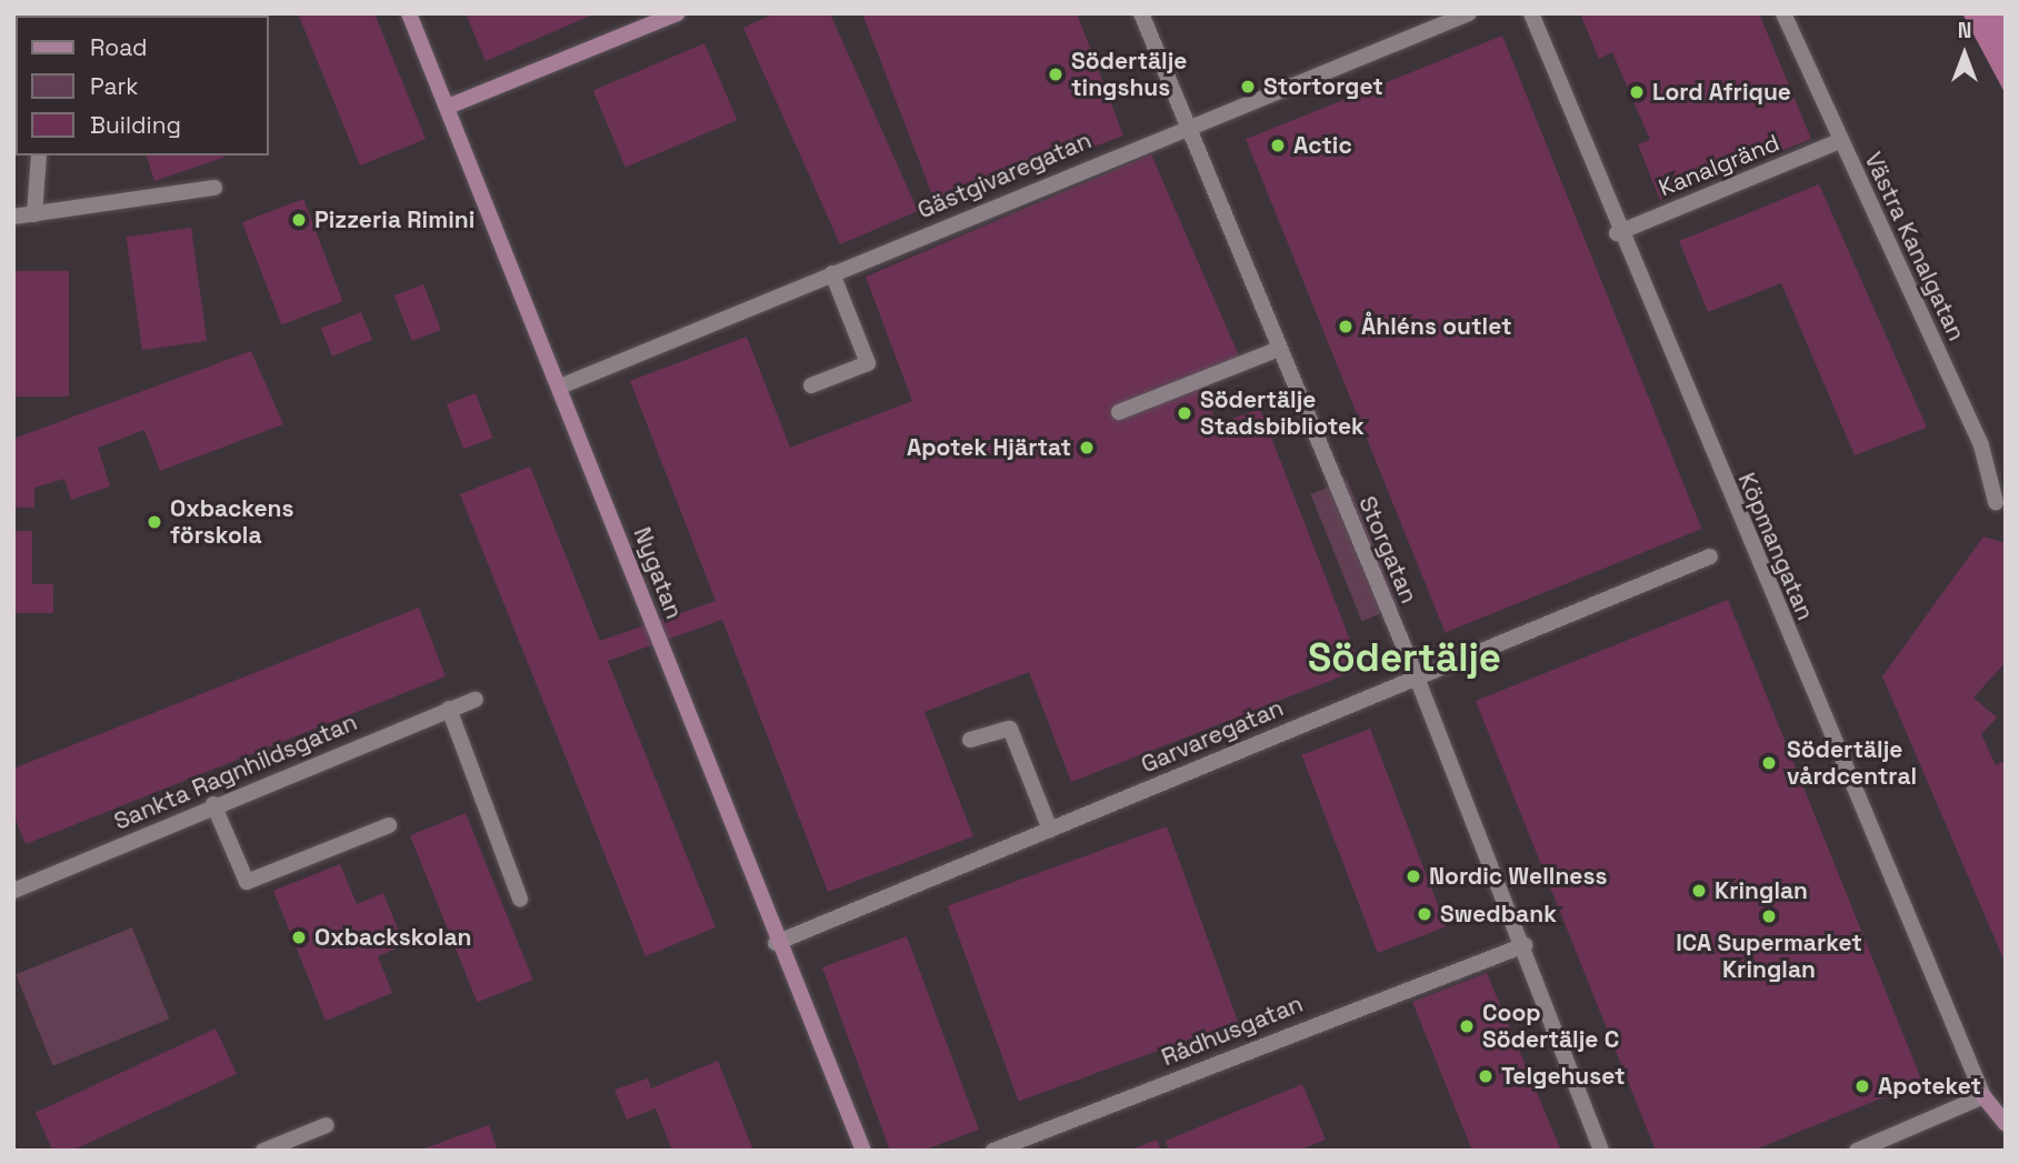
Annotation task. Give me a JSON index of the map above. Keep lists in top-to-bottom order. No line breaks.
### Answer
{"streets":{"street":["Kanalgränd","Gästgivaregatan","Västra Kanalgatan","Köpmangatan","Storgatan","Nygatan","Garvaregatan","Sankta Ragnhildsgatan","Rådhusgatan"]},"crossings":[["Kanalgränd","Västra Kanalgatan"],["Kanalgränd","Köpmangatan"],["Gästgivaregatan","Storgatan"],["Gästgivaregatan","Nygatan"],["Storgatan","Garvaregatan"],["Storgatan","Rådhusgatan"],["Nygatan","Garvaregatan"]],"districts":["Södertälje"],"places":["Södertälje tingshus","Stortorget","Lord Afrique","Actic","Pizzeria Rimini","Åhléns outlet","Södertälje Stadsbibliotek","Apotek Hjärtat","Oxbackens förskola","Södertälje vårdcentral","Nordic Wellness","Kringlan","Swedbank","ICA Supermarket Kringlan","Oxbackskolan","Coop Södertälje C","Telgehuset","Apoteket"],"legend":["Road","Park","Building"],"north":"top"}
